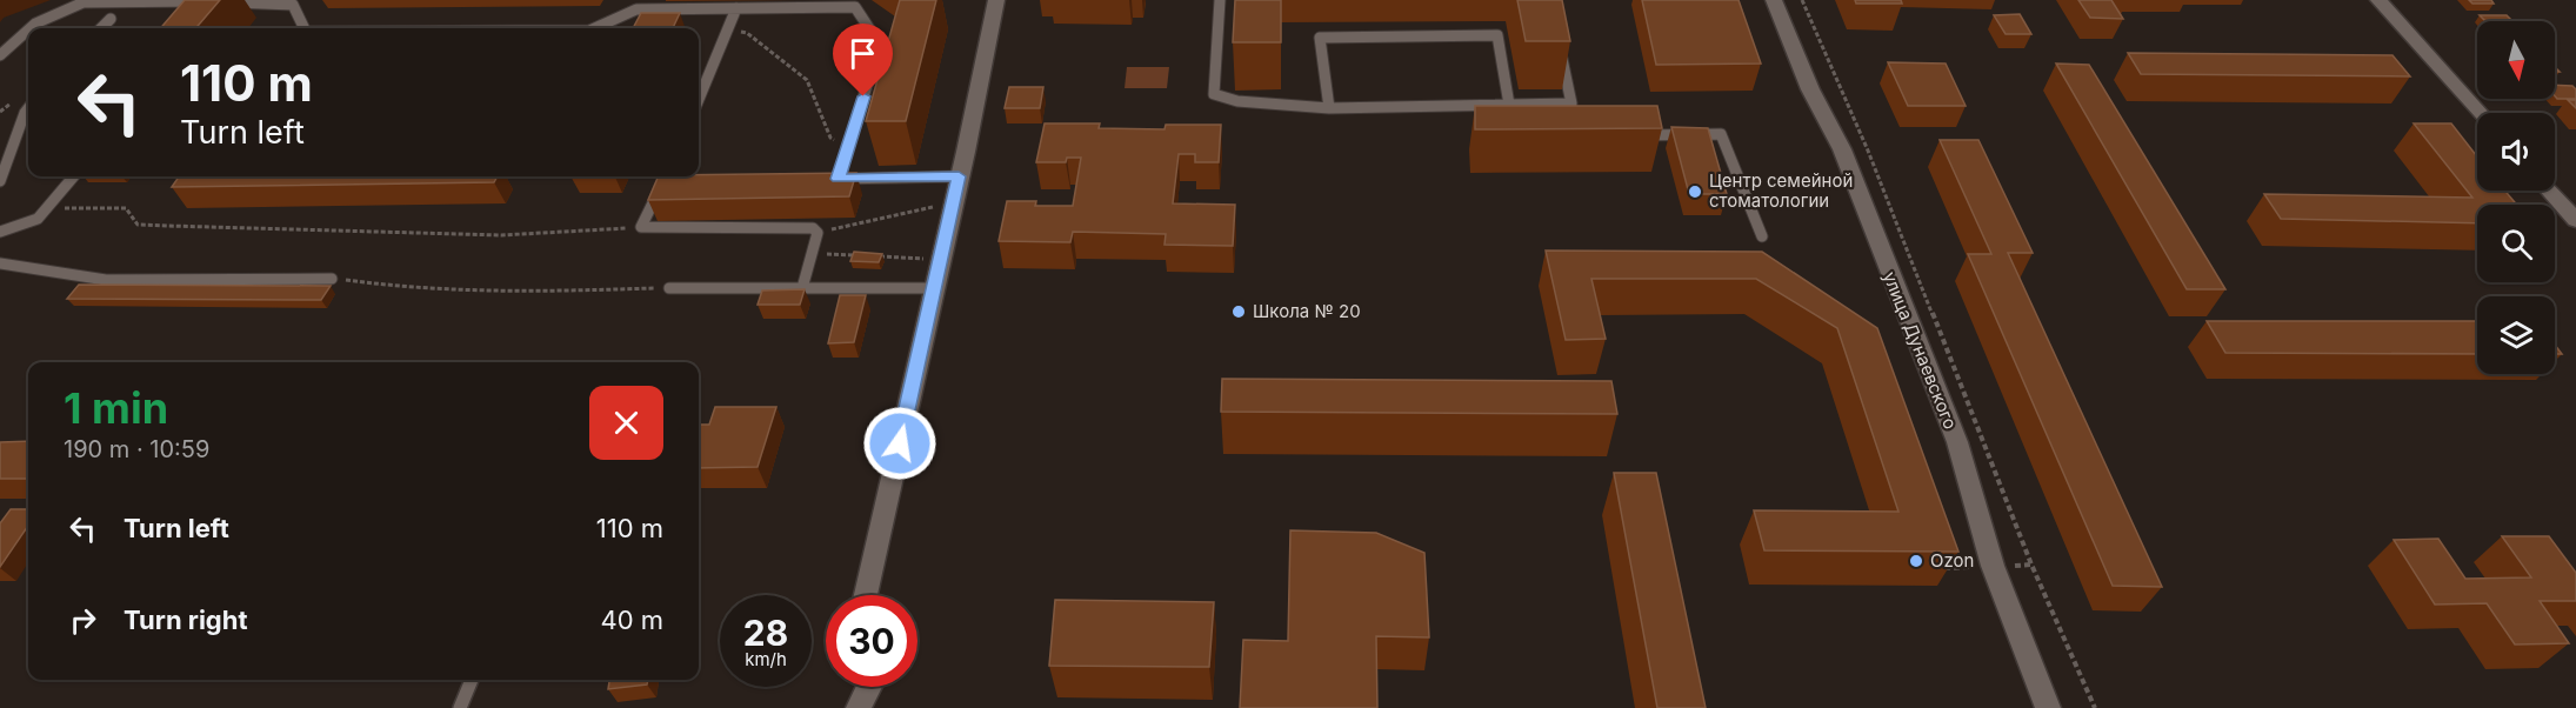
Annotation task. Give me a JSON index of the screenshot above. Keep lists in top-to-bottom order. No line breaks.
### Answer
{"streets":{"street":["улица Дунаевского"]},"places":["Центр cемейной cтоматологии","Школа № 20","Ozon"],"north":"bottom","page":{"turn":["110 m","Turn left"],"heading":["1 min","190 m · 10:59"],"list":[{"name":"Turn left","value":"110 m"},{"name":"Turn right","value":"40 m"}],"speed":"28 km/h","limit":"30"}}
